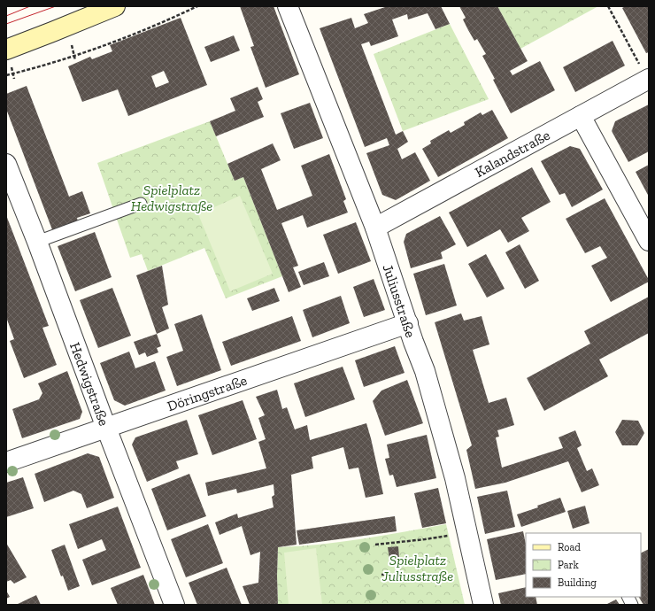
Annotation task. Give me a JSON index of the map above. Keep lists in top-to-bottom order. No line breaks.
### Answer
{"streets":{"street":["Kalandstraße","Juliusstraße","Hedwigstraße","Döringstraße"]},"crossings":[["Kalandstraße","Juliusstraße"],["Juliusstraße","Döringstraße"],["Hedwigstraße","Döringstraße"]],"parks":["Spielplatz Hedwigstraße","Spielplatz Juliusstraße"],"legend":["Road","Park","Building"]}
